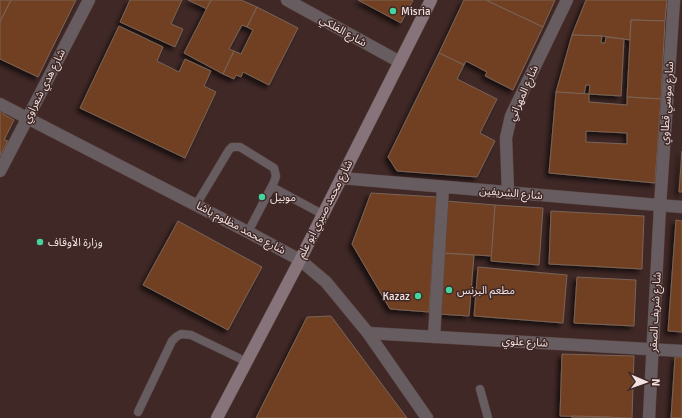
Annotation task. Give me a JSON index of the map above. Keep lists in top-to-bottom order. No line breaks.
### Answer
{"streets":{"main road":["شارع محمد صبري ابو علم"],"street":["شارع الفلكي","شارع هدي شعراوي","شارع المهراني","شارع موسي قطاوي","شارع الشريفين","شارع محمد مظلوم باشا","شارع شريف الصقر","شارع علوي"]},"crossings":[["شارع الفلكي","شارع محمد صبري ابو علم"],["شارع هدي شعراوي","شارع محمد مظلوم باشا"],["شارع المهراني","شارع الشريفين"],["شارع موسي قطاوي","شارع الشريفين"],["شارع موسي قطاوي","شارع شريف الصقر"],["شارع الشريفين","شارع محمد صبري ابو علم"],["شارع الشريفين","شارع شريف الصقر"],["شارع محمد صبري ابو علم","شارع محمد مظلوم باشا"],["شارع محمد مظلوم باشا","شارع علوي"],["شارع شريف الصقر","شارع علوي"]],"places":["Misria","موبيل","وزارة الأوقاف","مطعم البرنس","Kazaz"],"north":"right"}
